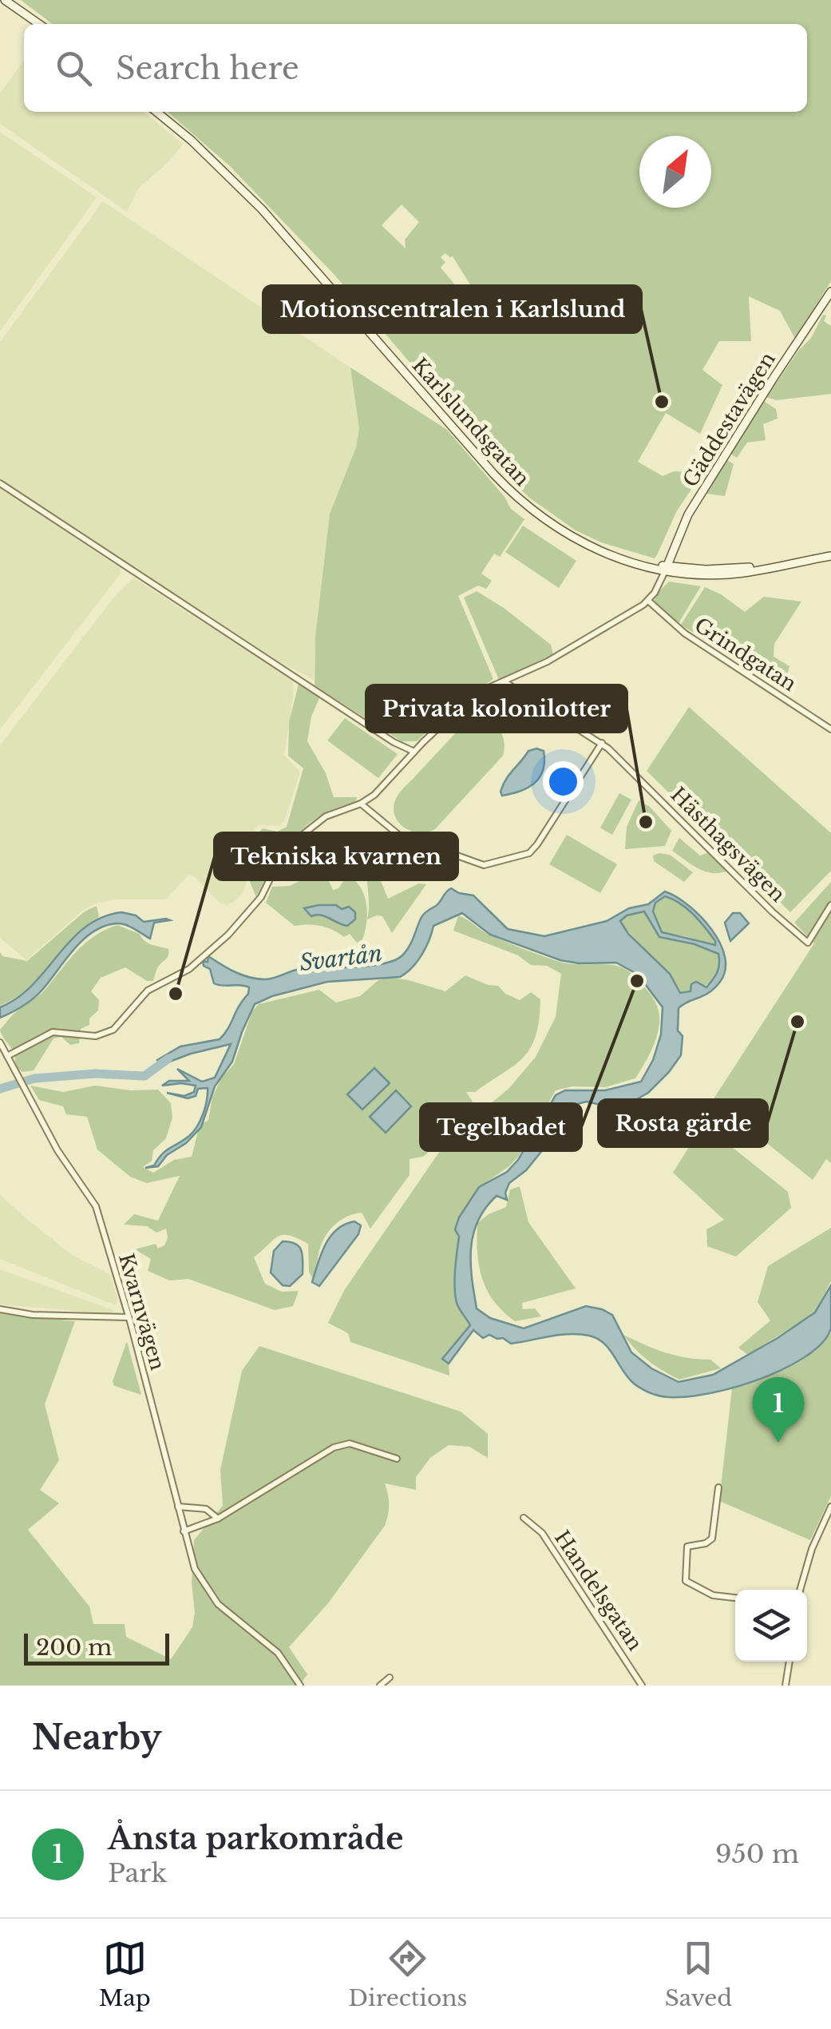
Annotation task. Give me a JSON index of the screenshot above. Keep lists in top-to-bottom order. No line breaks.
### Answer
{"streets":{"main road":["Gäddestavägen","Karlslundsgatan"],"street":["Grindgatan","Hästhagsvägen","Kvarnvägen","Handelsgatan"]},"crossings":[["Gäddestavägen","Karlslundsgatan"]],"water":["Svartån"],"places":["Motionscentralen i Karlslund","Privata kolonilotter","Tegelbadet","Tekniska kvarnen","Rosta gärde"],"scale_bar":"200 m","north":"top right","page":{"search":"Search here","pins":"1","scale":"200 m","heading":"Nearby","list":[{"mark":"1","name":"Ånsta parkområde","note":"Park","value":"950 m"}],"nav":["Map","Directions","Saved"]}}
